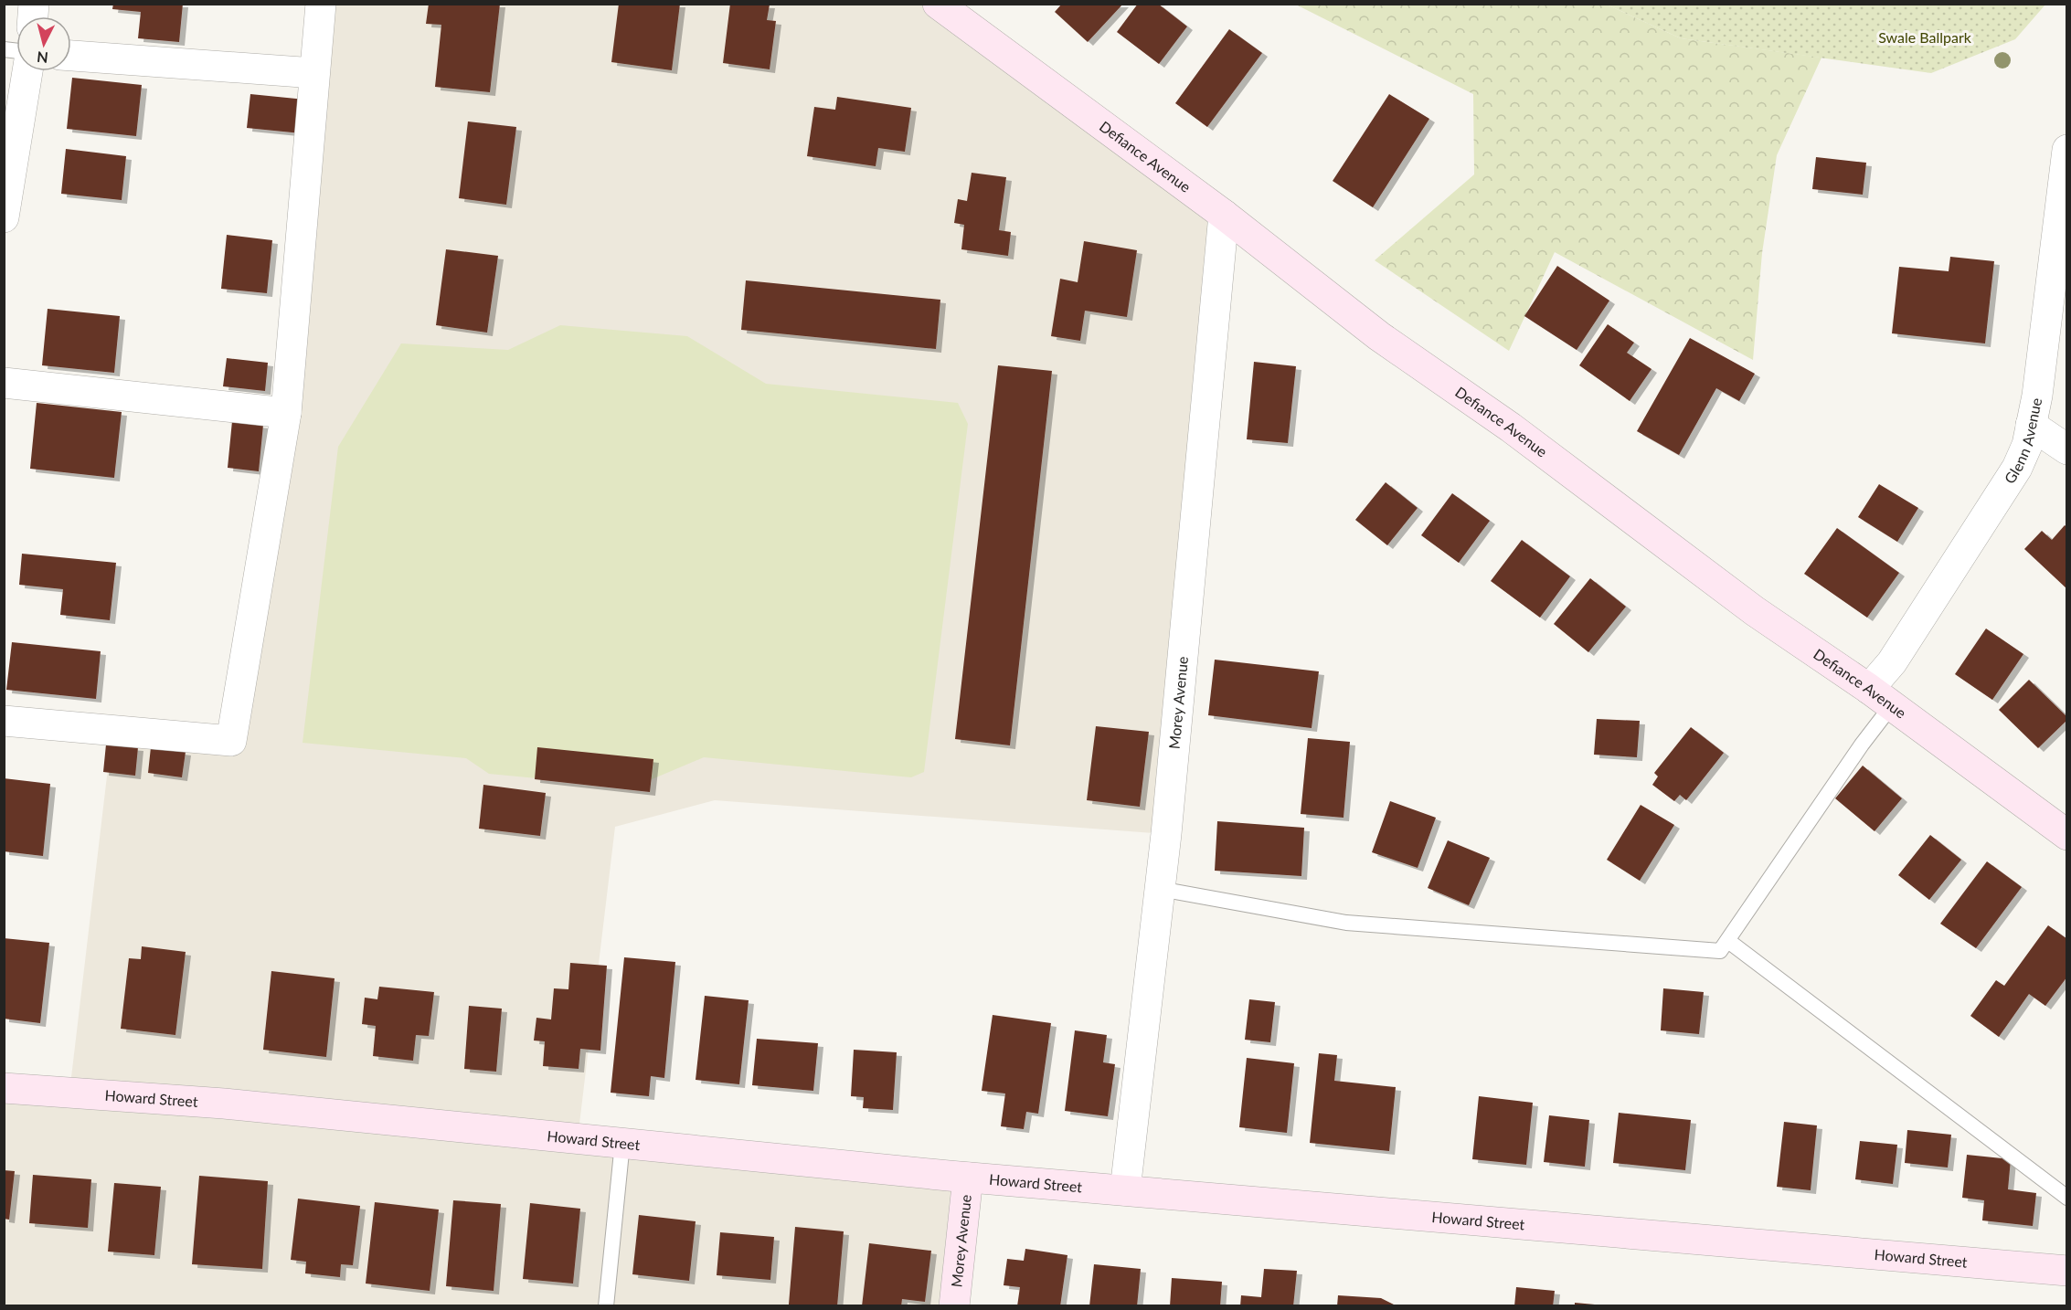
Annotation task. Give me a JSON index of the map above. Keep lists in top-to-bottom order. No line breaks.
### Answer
{"streets":{"street":["Defiance Avenue","Glenn Avenue","Morey Avenue","Howard Street"]},"crossings":[["Defiance Avenue","Glenn Avenue"],["Defiance Avenue","Morey Avenue"],["Morey Avenue","Howard Street"]],"parks":["Swale Ballpark"],"north":"bottom"}
